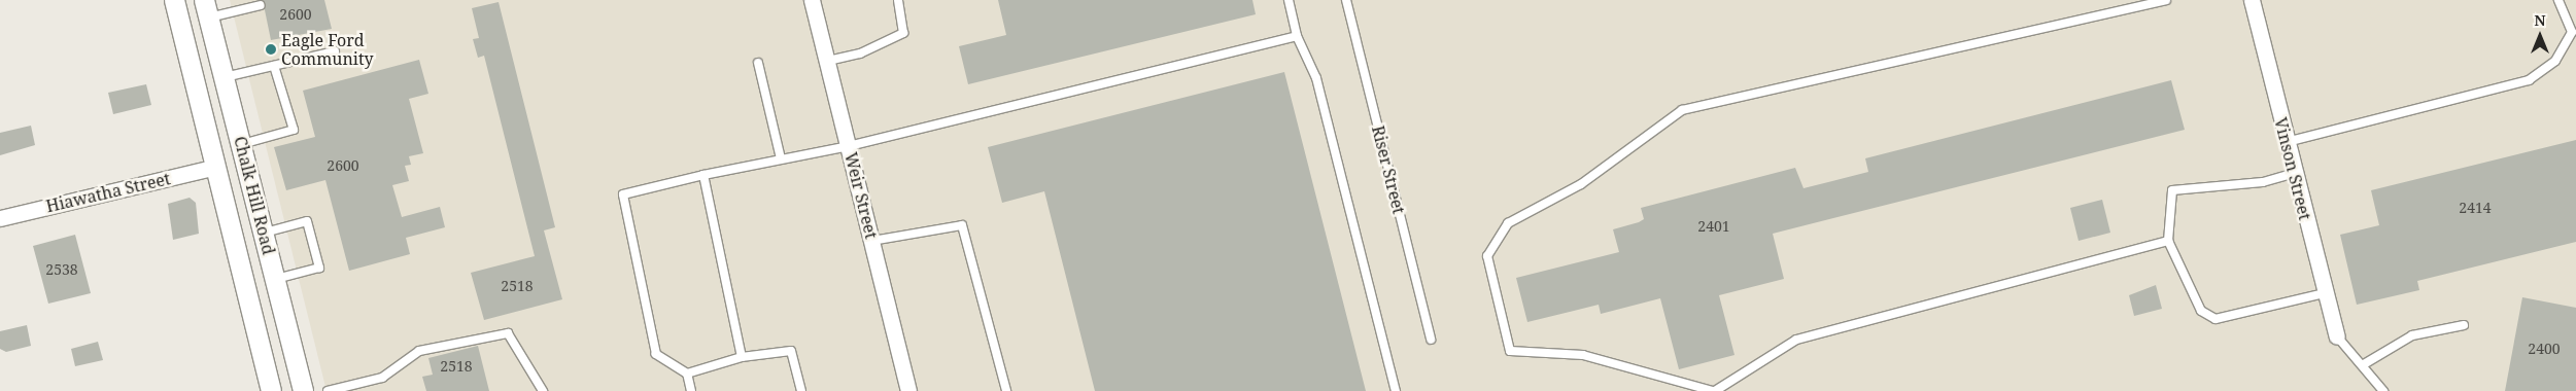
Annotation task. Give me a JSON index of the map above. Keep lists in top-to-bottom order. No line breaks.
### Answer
{"streets":{"street":["Vinson Street","Hiawatha Street","Chalk Hill Road","Weir Street"],"lane":["Riser Street"]},"crossings":[["Hiawatha Street","Chalk Hill Road"]],"places":["Eagle Ford Community"],"house_numbers":["2600","2600","2414","2401","2538","2518","2400","2518"],"north":"top"}
